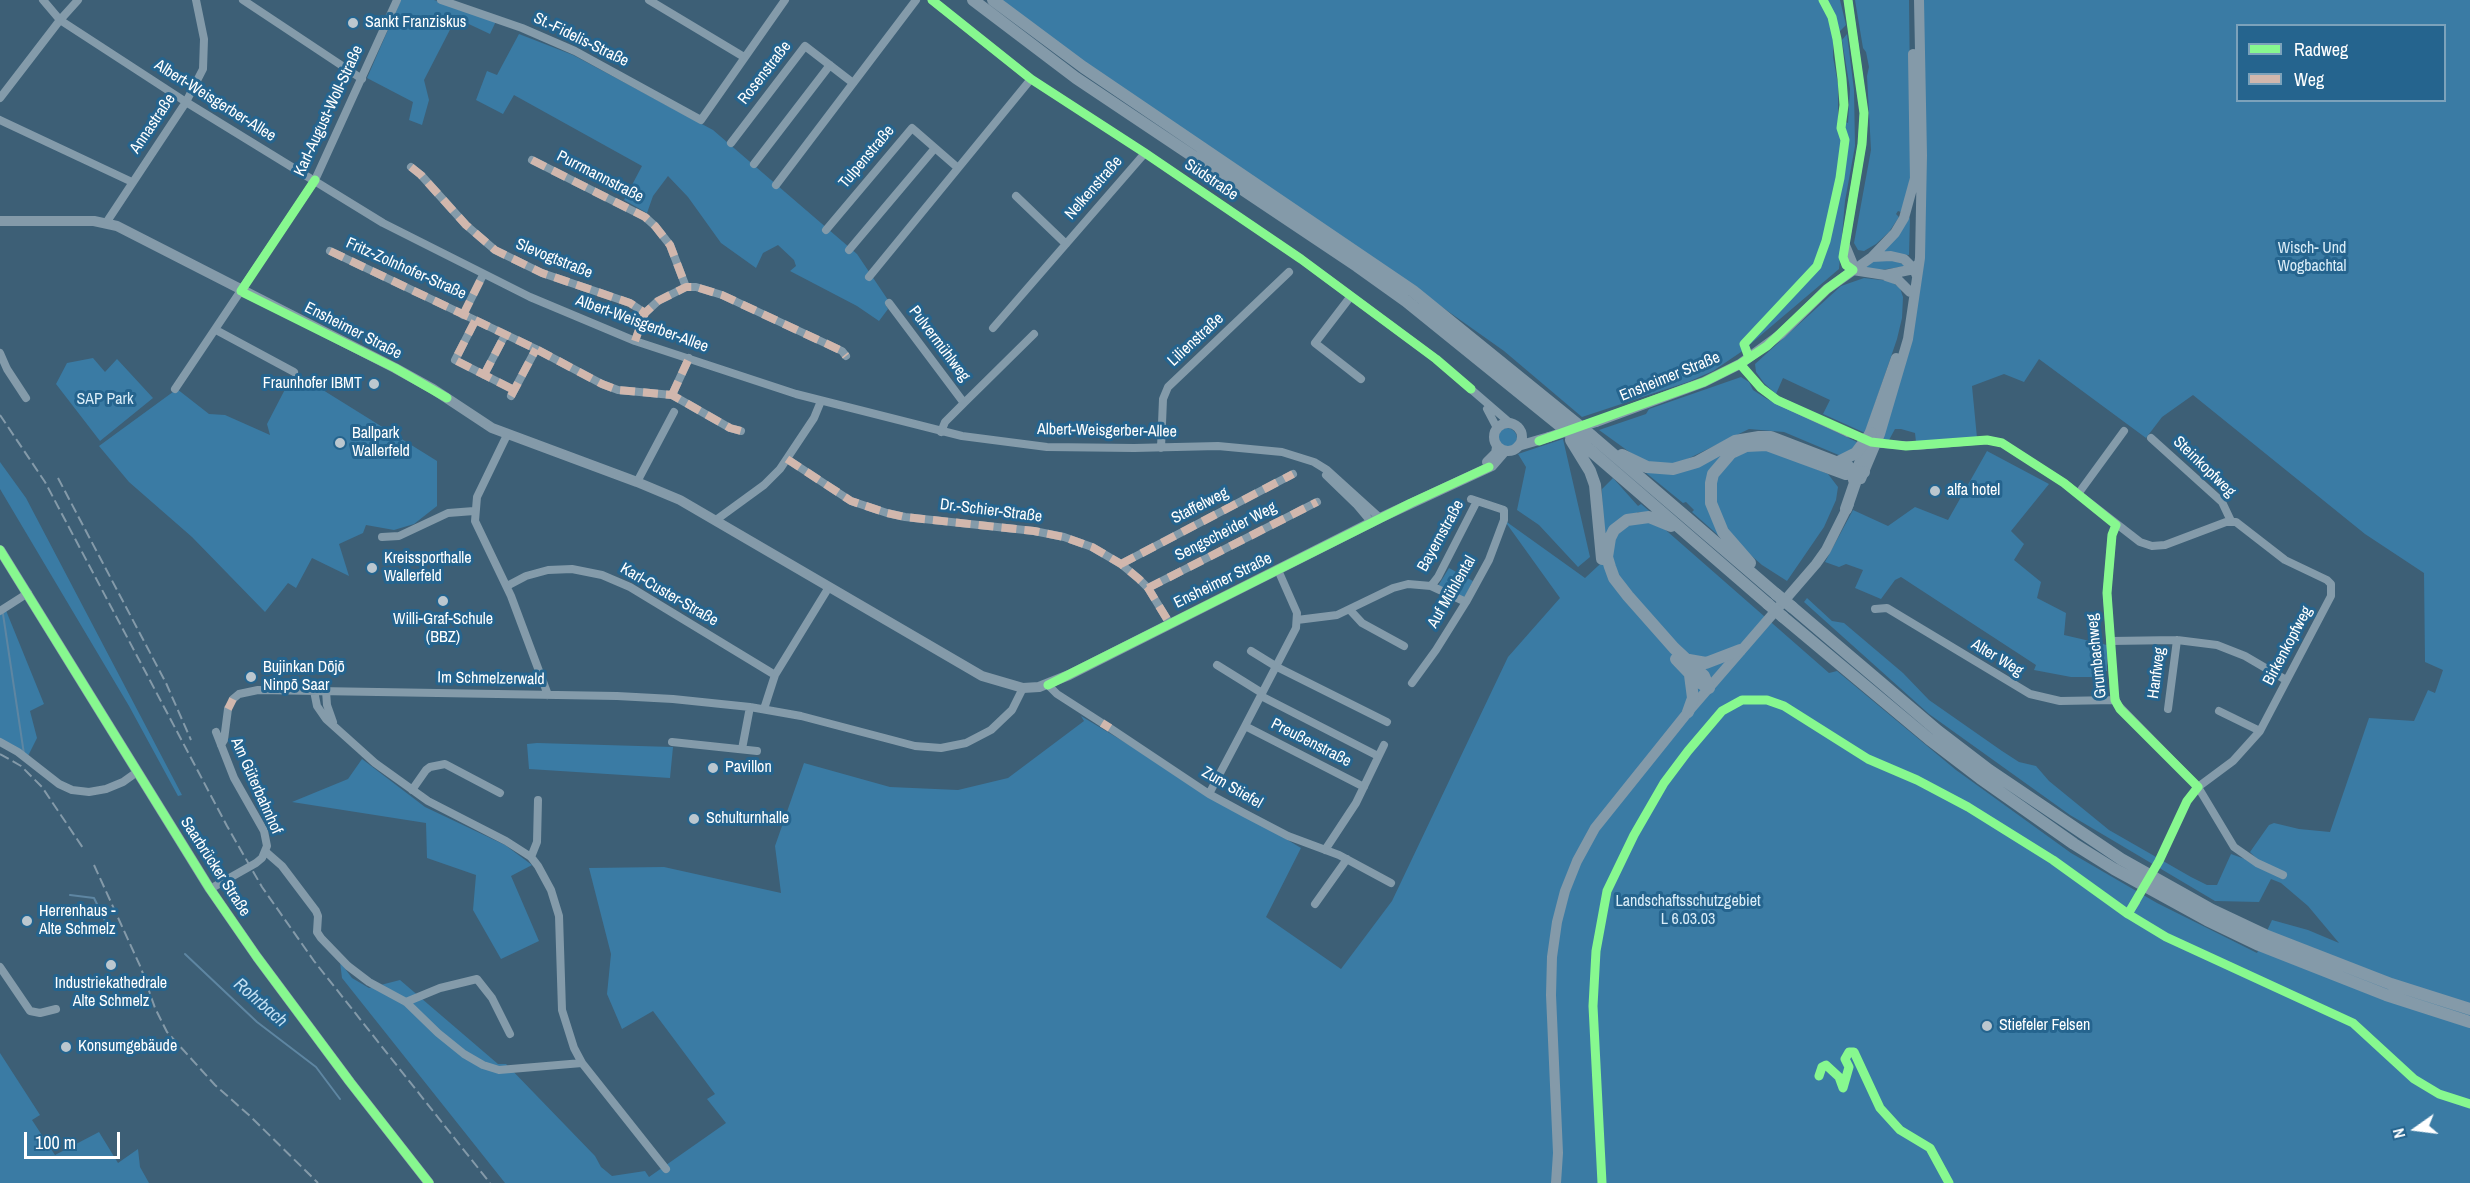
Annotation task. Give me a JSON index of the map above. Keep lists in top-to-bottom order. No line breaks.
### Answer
{"streets":{"main road":["Ensheimer Straße","Saarbrücker Straße"],"street":["St.-Fidelis-Straße","Rosenstraße","Albert-Weisgerber-Allee","Karl-August-Woll-Straße","Annastraße","Tulpenstraße","Purrmannstraße","Südstraße","Nelkenstraße","Slevogtstraße","Fritz-Zolnhofer-Straße","Lilienstraße","Pulvermühlweg","Steinkopfweg","Staffelweg","Dr.-Schier-Straße","Sengscheider Weg","Bayernstraße","Auf Mühlental","Karl-Custer-Straße","Birkenkopfweg","Grumbachweg","Alter Weg","Hanfweg","Im Schmelzerwald","Preußenstraße","Am Güterbahnhof","Zum Stiefel"]},"crossings":[["Albert-Weisgerber-Allee","Karl-August-Woll-Straße"],["Albert-Weisgerber-Allee","Annastraße"],["Albert-Weisgerber-Allee","Fritz-Zolnhofer-Straße"],["Albert-Weisgerber-Allee","Ensheimer Straße"],["Albert-Weisgerber-Allee","Lilienstraße"],["Albert-Weisgerber-Allee","Pulvermühlweg"],["Karl-August-Woll-Straße","Ensheimer Straße"],["Annastraße","Ensheimer Straße"],["Südstraße","Nelkenstraße"],["Südstraße","Ensheimer Straße"],["Ensheimer Straße","Dr.-Schier-Straße"],["Ensheimer Straße","Im Schmelzerwald"],["Ensheimer Straße","Zum Stiefel"],["Steinkopfweg","Birkenkopfweg"],["Staffelweg","Dr.-Schier-Straße"],["Dr.-Schier-Straße","Sengscheider Weg"],["Bayernstraße","Auf Mühlental"],["Bayernstraße","Preußenstraße"],["Birkenkopfweg","Grumbachweg"],["Birkenkopfweg","Hanfweg"],["Grumbachweg","Alter Weg"],["Grumbachweg","Hanfweg"],["Preußenstraße","Zum Stiefel"],["Am Güterbahnhof","Saarbrücker Straße"]],"water":["Rohrbach"],"parks":["Wisch- Und Wogbachtal","SAP Park","Landschaftsschutzgebiet L 6.03.03"],"places":["Sankt Franziskus","Fraunhofer IBMT","Ballpark Wallerfeld","alfa hotel","Kreissporthalle Wallerfeld","Willi-Graf-Schule (BBZ)","Bujinkan Dōjō Ninpō Saar","Pavillon","Schulturnhalle","Herrenhaus - Alte Schmelz","Industriekathedrale Alte Schmelz","Stiefeler Felsen","Konsumgebäude"],"legend":["Radweg","Weg"],"scale_bar":"100 m","north":"left"}
